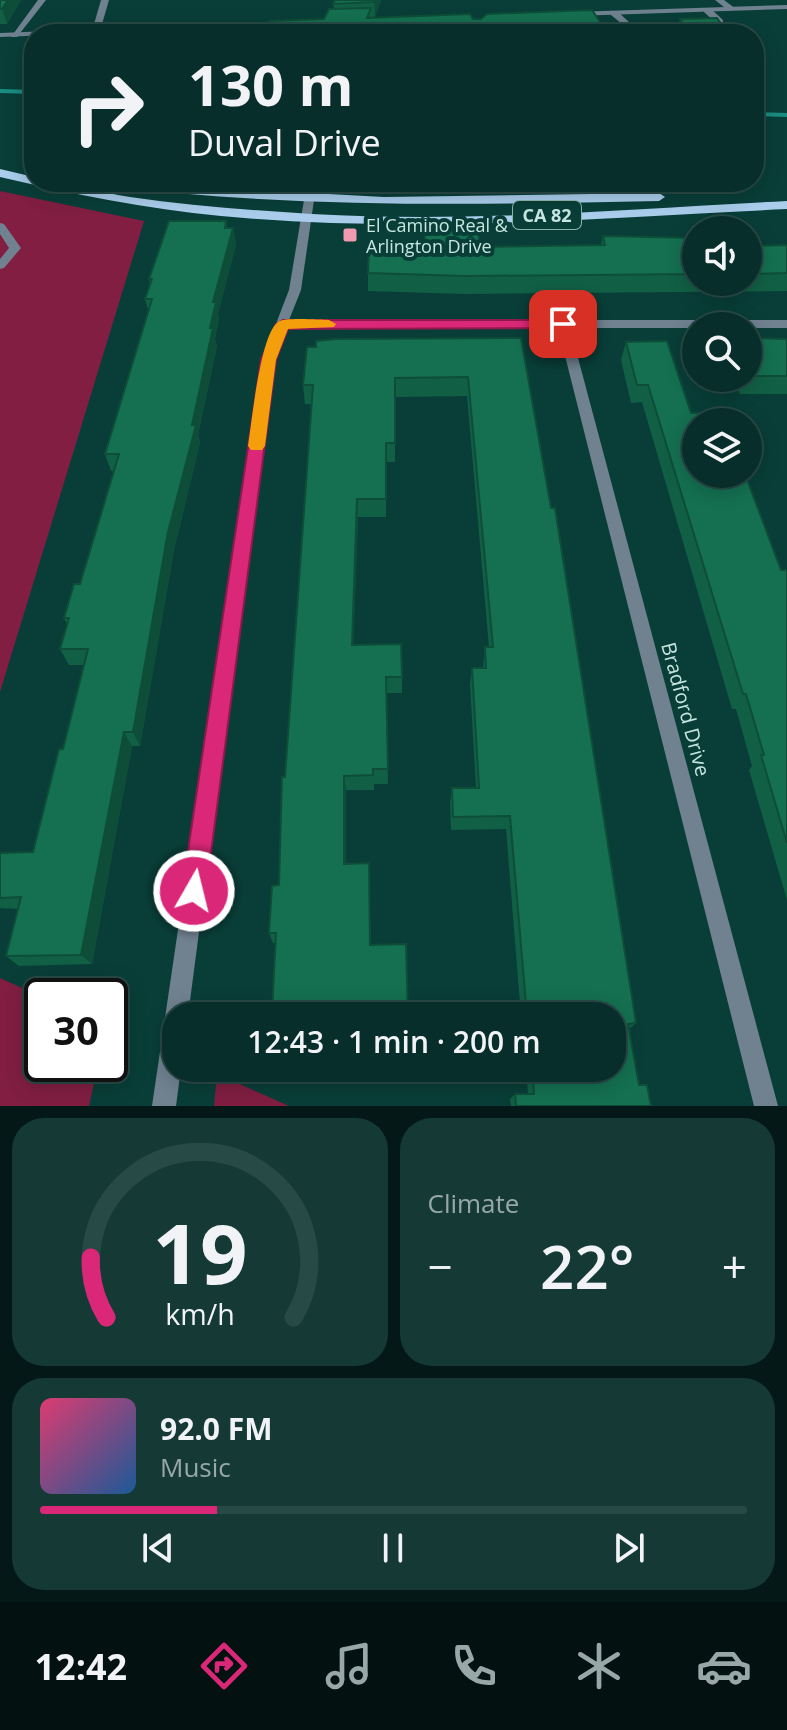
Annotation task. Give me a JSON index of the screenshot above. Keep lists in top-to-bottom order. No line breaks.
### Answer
{"streets":{"main road":["CA 82"],"street":["Bradford Drive"]},"places":{"transit":["El Camino Real & Arlington Drive"]},"page":{"turn":["130 m","Duval Drive"],"limit":"30","trip":"12:43 · 1 min · 200 m","tile":"Climate","heat":["−","22°","+"],"song":["92.0 FM","Music"],"tabs":"12:42","gauge":["19","km/h"]}}
